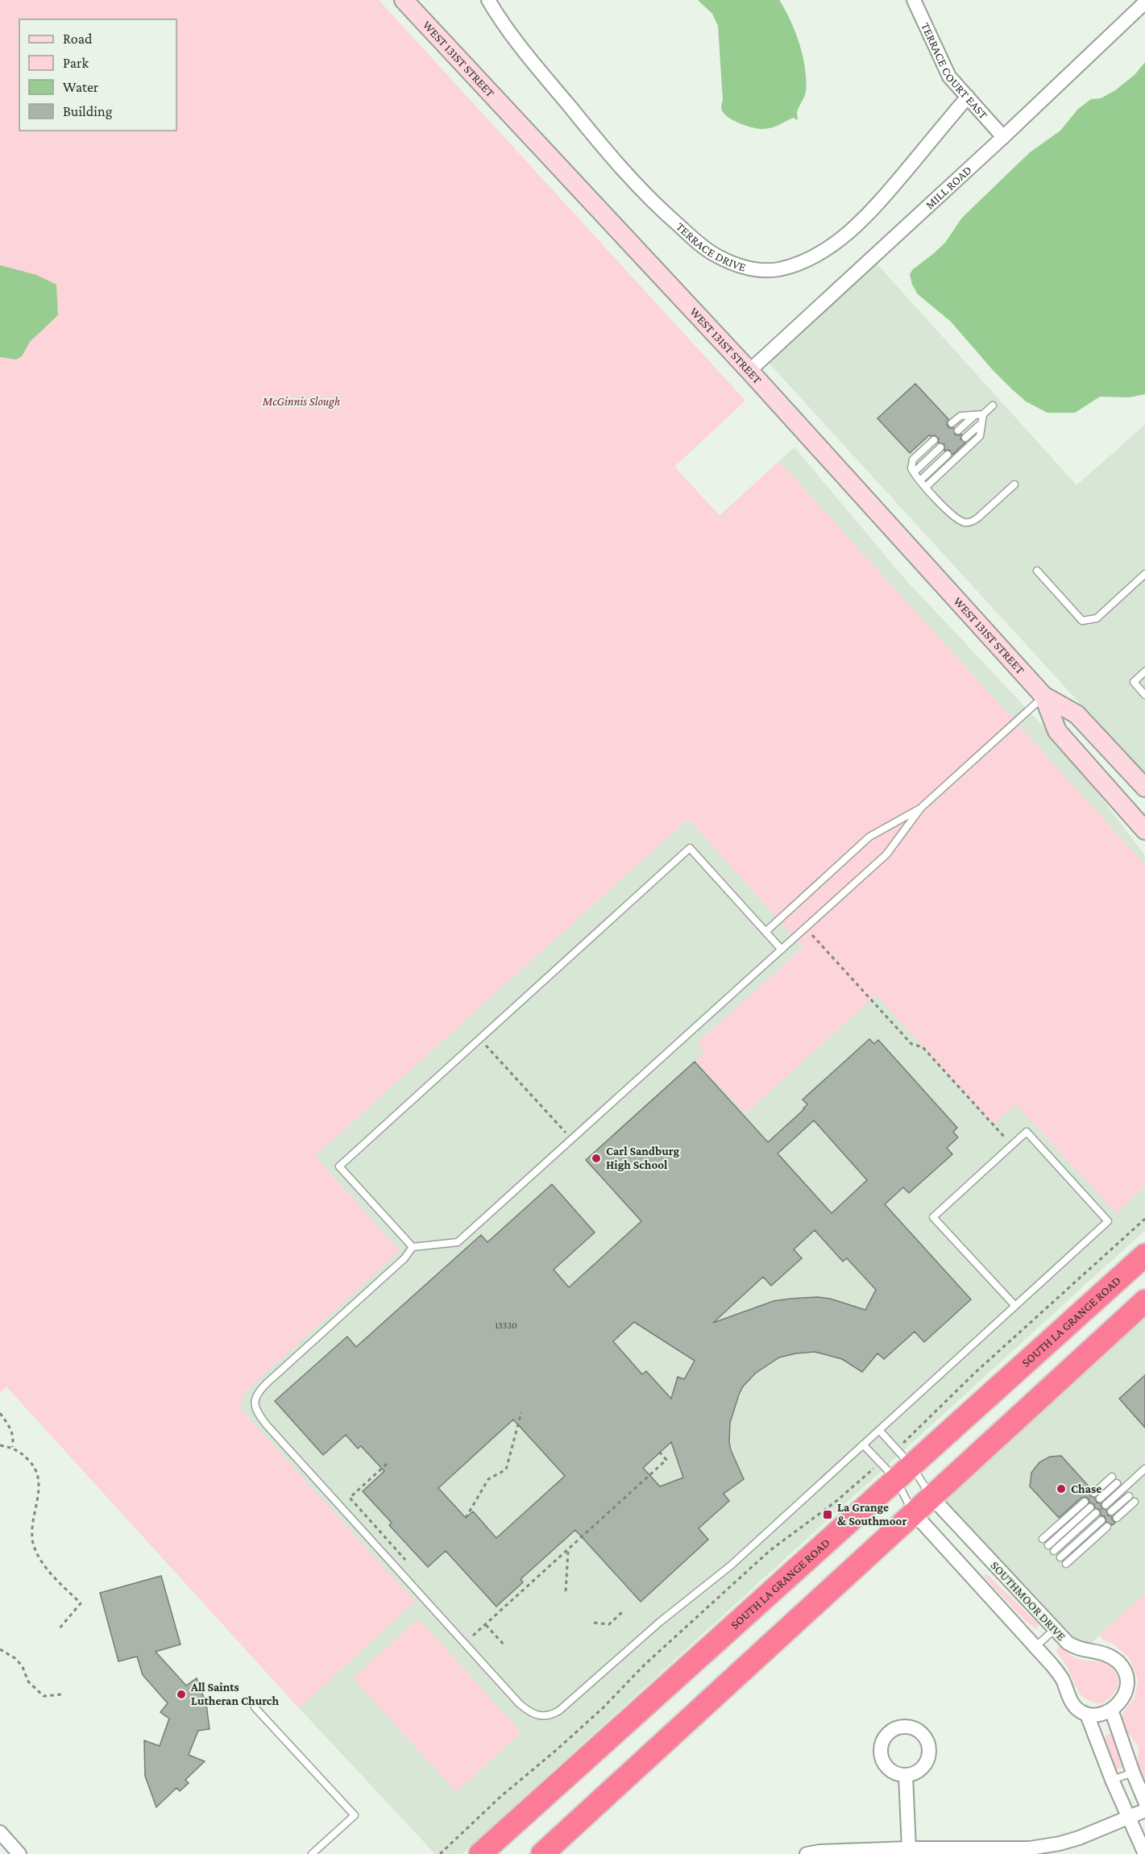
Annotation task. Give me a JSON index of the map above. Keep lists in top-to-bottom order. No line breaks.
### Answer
{"streets":{"highway":["SOUTH LA GRANGE ROAD"],"street":["WEST 131ST STREET","TERRACE COURT EAST","MILL ROAD","TERRACE DRIVE","SOUTHMOOR DRIVE"]},"crossings":[["WEST 131ST STREET","MILL ROAD"],["TERRACE COURT EAST","MILL ROAD"],["TERRACE COURT EAST","TERRACE DRIVE"]],"parks":["McGinnis Slough"],"places":{"other":["Carl Sandburg High School","Chase","All Saints Lutheran Church"],"transit":["La Grange & Southmoor"]},"house_numbers":["13330"],"legend":["Road","Park","Water","Building"]}
